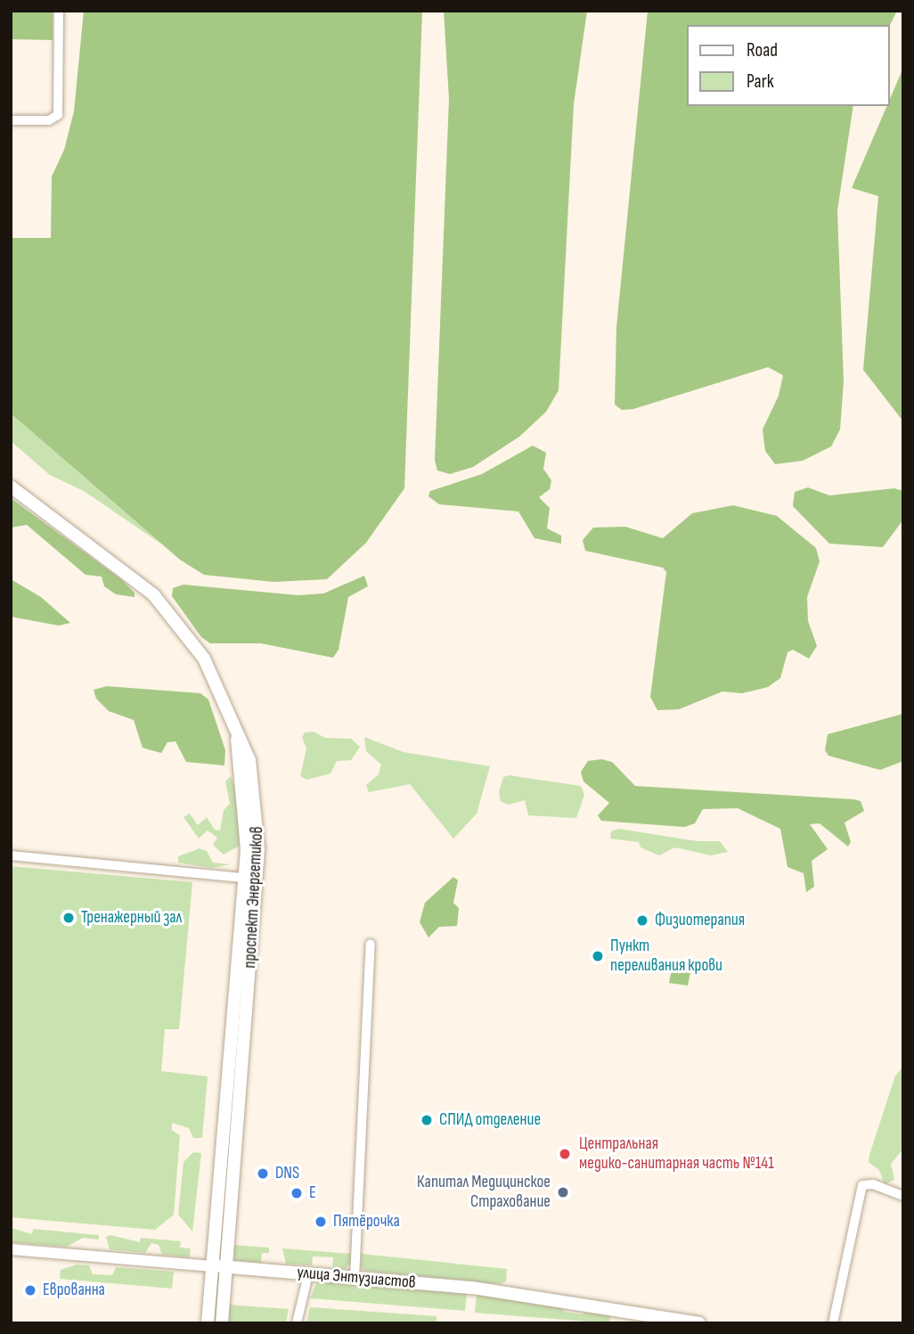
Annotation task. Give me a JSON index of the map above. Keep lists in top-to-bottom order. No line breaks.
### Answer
{"streets":{"main road":["проспект Энергетиков","улица Энтузиастов"]},"crossings":[["проспект Энергетиков","улица Энтузиастов"]],"places":["Тренажерный зал","Физиотерапия","Пункт переливания крови","СПИД отделение","Центральная медико-санитарная часть №141","DNS","Капитал Медицинское Страхование","Е","Пятёрочка","Еврованна"],"legend":["Road","Park"]}
